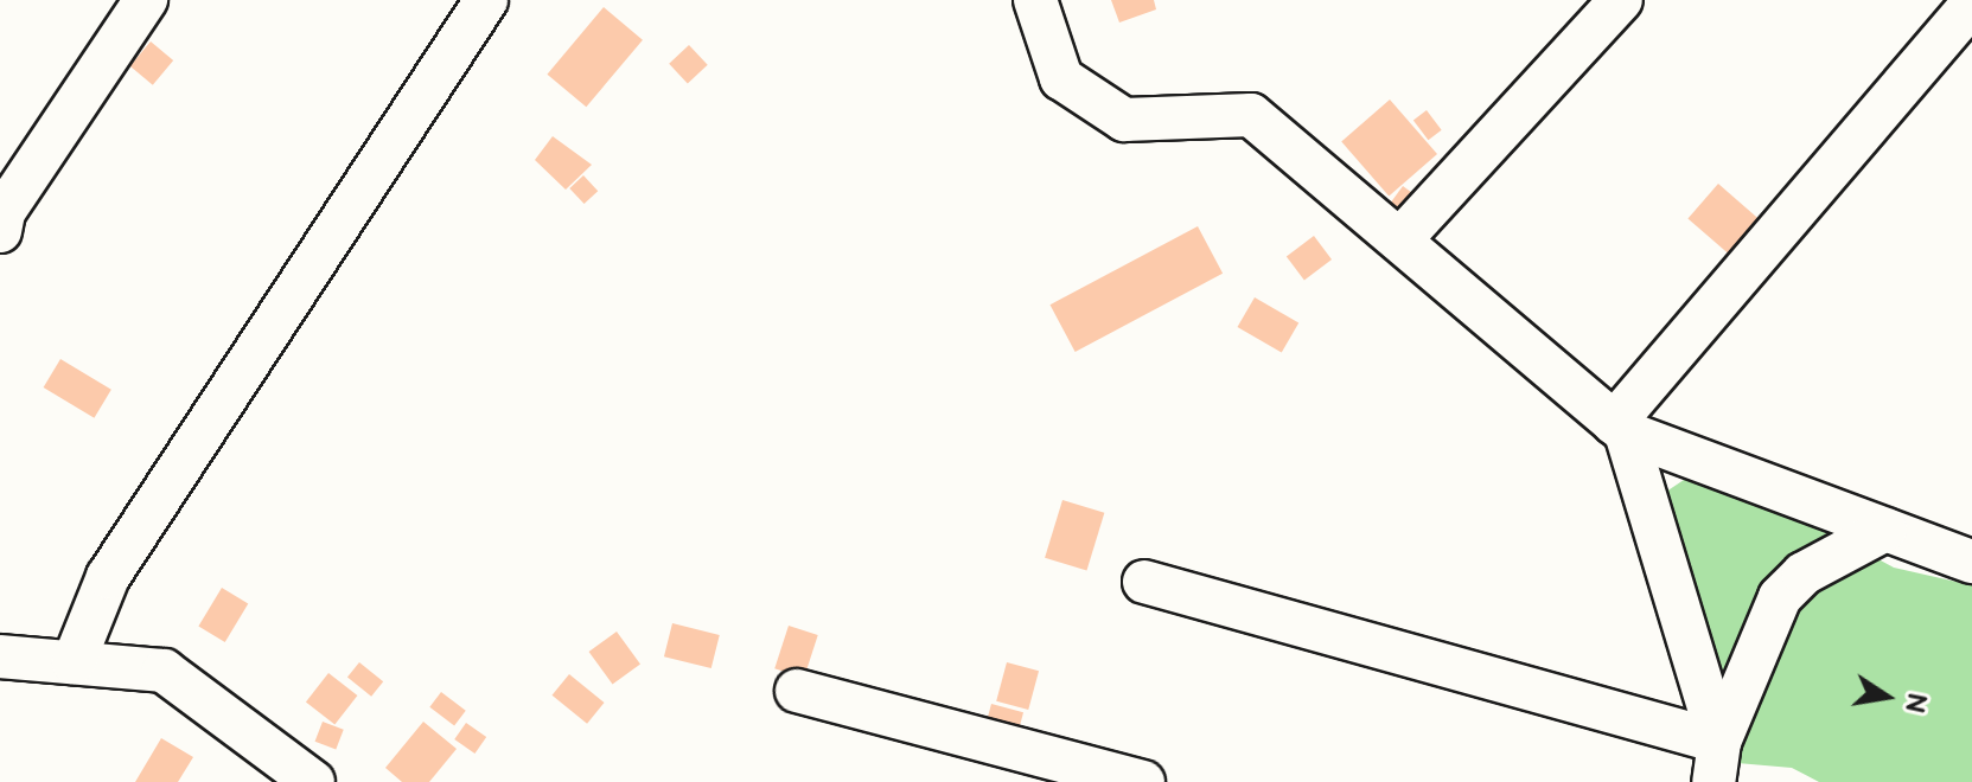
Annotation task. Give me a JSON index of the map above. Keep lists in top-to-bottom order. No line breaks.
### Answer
{"north":"right"}
